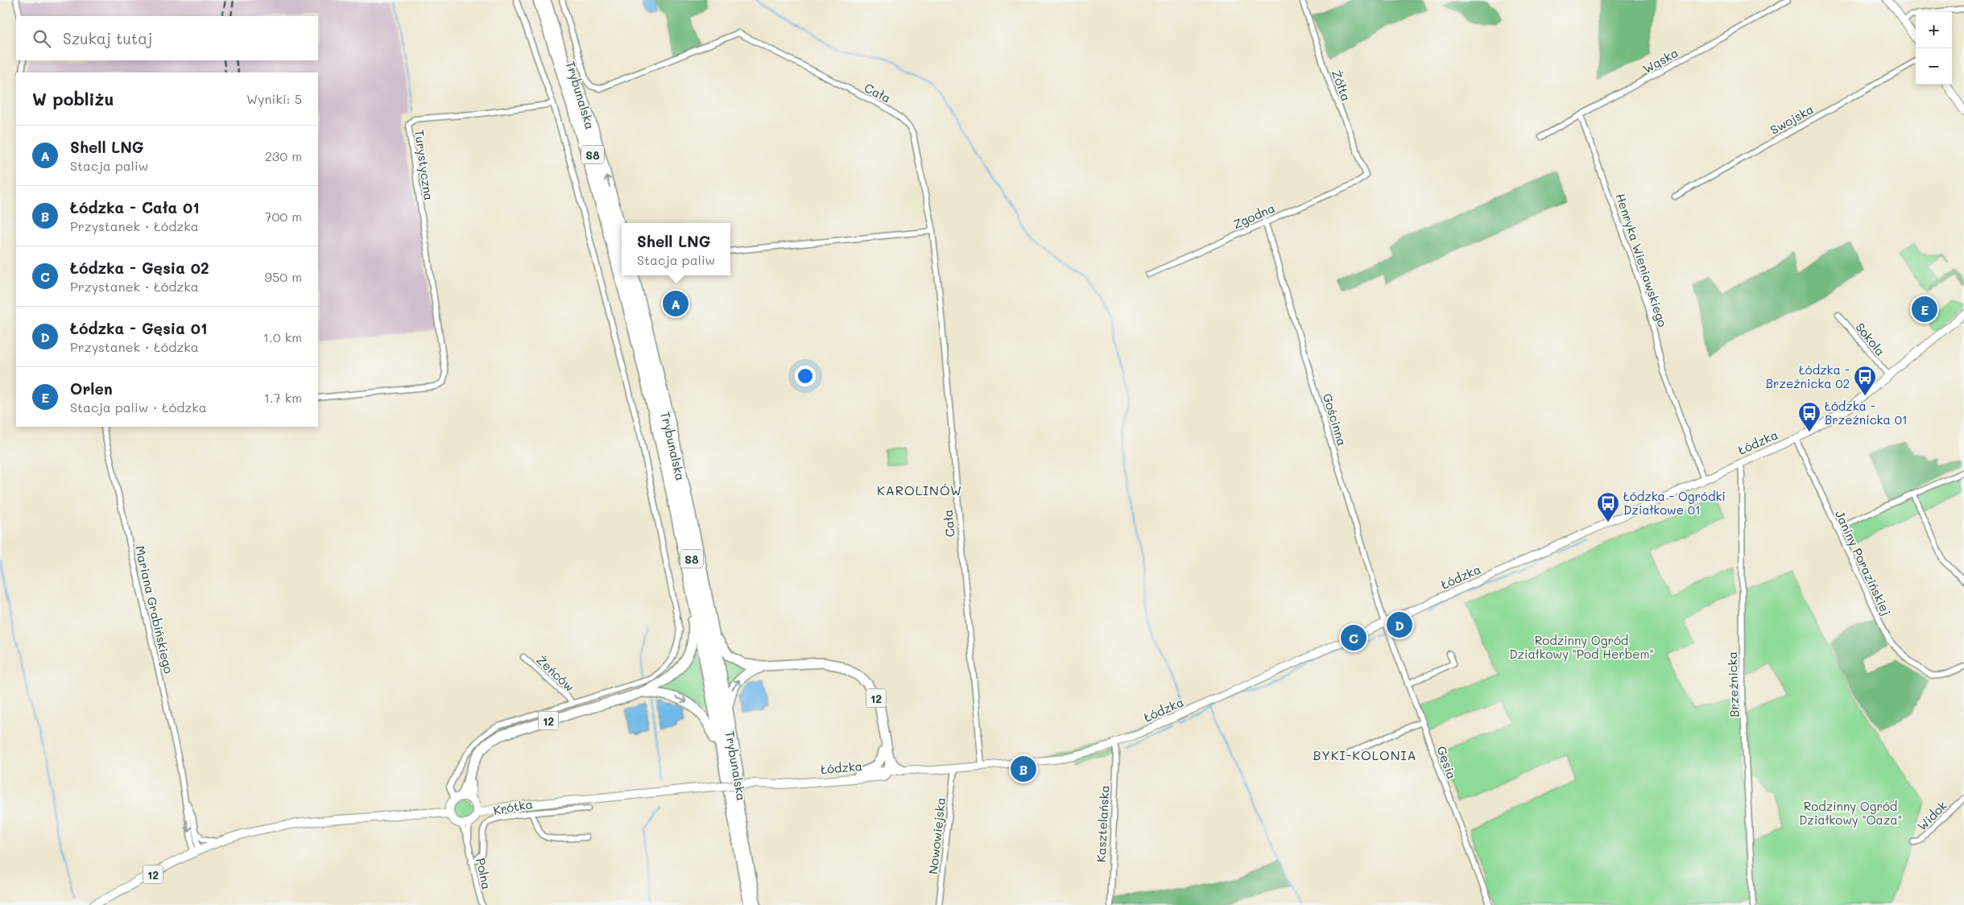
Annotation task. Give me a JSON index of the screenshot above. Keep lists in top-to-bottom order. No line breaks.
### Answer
{"streets":{"highway":["Trybunalska","S8","12"],"main road":["Łódzka"],"street":["Wąska","Żółta","Cała","Swojska","Turystyczna","Zgodna","Henryka Wieniawskiego","Sokola","Gościnna","Janiny Porazińskiej","Mariana Grabińskiego","Żeńców","Brzeźnicka","Gęsia","Krótka","Widok","Kasztelańska","Nowowiejska","Polna"]},"crossings":[["Wąska","Henryka Wieniawskiego"],["Żółta","Zgodna"],["Cała","Łódzka"],["Trybunalska","12"],["Zgodna","Gościnna"],["Henryka Wieniawskiego","Łódzka"],["Sokola","Łódzka"],["Gościnna","Łódzka"],["Gościnna","Gęsia"],["Łódzka","Janiny Porazińskiej"],["Łódzka","Brzeźnicka"],["Łódzka","12"],["Łódzka","Gęsia"],["Łódzka","Kasztelańska"],["Łódzka","Nowowiejska"],["Mariana Grabińskiego","12"],["Żeńców","12"],["Krótka","Polna"]],"districts":["KAROLINÓW","BYKI-KOLONIA"],"parks":["Rodzinny Ogród Działkowy \"Pod Herbem\"","Rodzinny Ogród Działkowy \"Oaza\""],"places":{"bus stop":["Łódzka - Brzeźnicka 02","Łódzka - Brzeźnicka 01","Łódzka - Ogródki Działkowe 01"]},"page":{"map_buttons":["+","−"],"search":"Szukaj tutaj","heading":["W pobliżu","Wyniki: 5"],"list":[{"mark":"A","name":"Shell LNG","note":"Stacja paliw","value":"230 m"},{"mark":"B","name":"Łódzka - Cała 01","note":"Przystanek · Łódzka","value":"700 m"},{"mark":"C","name":"Łódzka - Gęsia 02","note":"Przystanek · Łódzka","value":"950 m"},{"mark":"D","name":"Łódzka - Gęsia 01","note":"Przystanek · Łódzka","value":"1.0 km"},{"mark":"E","name":"Orlen","note":"Stacja paliw · Łódzka","value":"1.7 km"}],"popup":["Shell LNG","Stacja paliw"],"pins":["A","E","D","C","B"]}}
